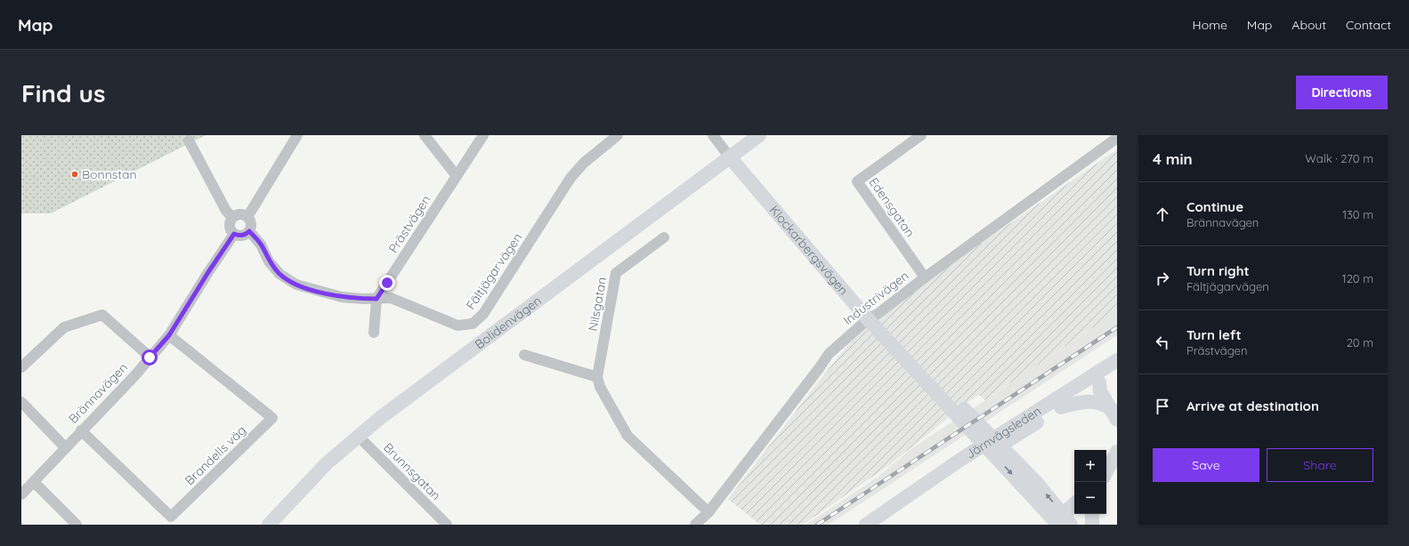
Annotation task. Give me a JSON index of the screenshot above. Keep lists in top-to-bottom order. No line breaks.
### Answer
{"streets":{"main road":["Klockarbergsvägen","Bolidenvägen","Järnvägsleden"],"street":["Edensgatan","Prästvägen","Fältjägarvägen","Industrivägen","Nilsgatan","Brännavägen","Brandells väg","Brunnsgatan"]},"crossings":[["Edensgatan","Industrivägen"],["Prästvägen","Fältjägarvägen"],["Klockarbergsvägen","Industrivägen"],["Klockarbergsvägen","Bolidenvägen"],["Fältjägarvägen","Brännavägen"],["Bolidenvägen","Brunnsgatan"],["Brännavägen","Brandells väg"]],"places":["Bonnstan"],"page":{"header":"Map","nav":["Home","Map","About","Contact"],"buttons":["Directions",["Save","Share"]],"title":"Find us","heading":["4 min","Walk · 270 m"],"list":[["Continue","Brännavägen","130 m"],["Turn right","Fältjägarvägen","120 m"],["Turn left","Prästvägen","20 m"],"Arrive at destination"],"map_buttons":["+","−"]}}
